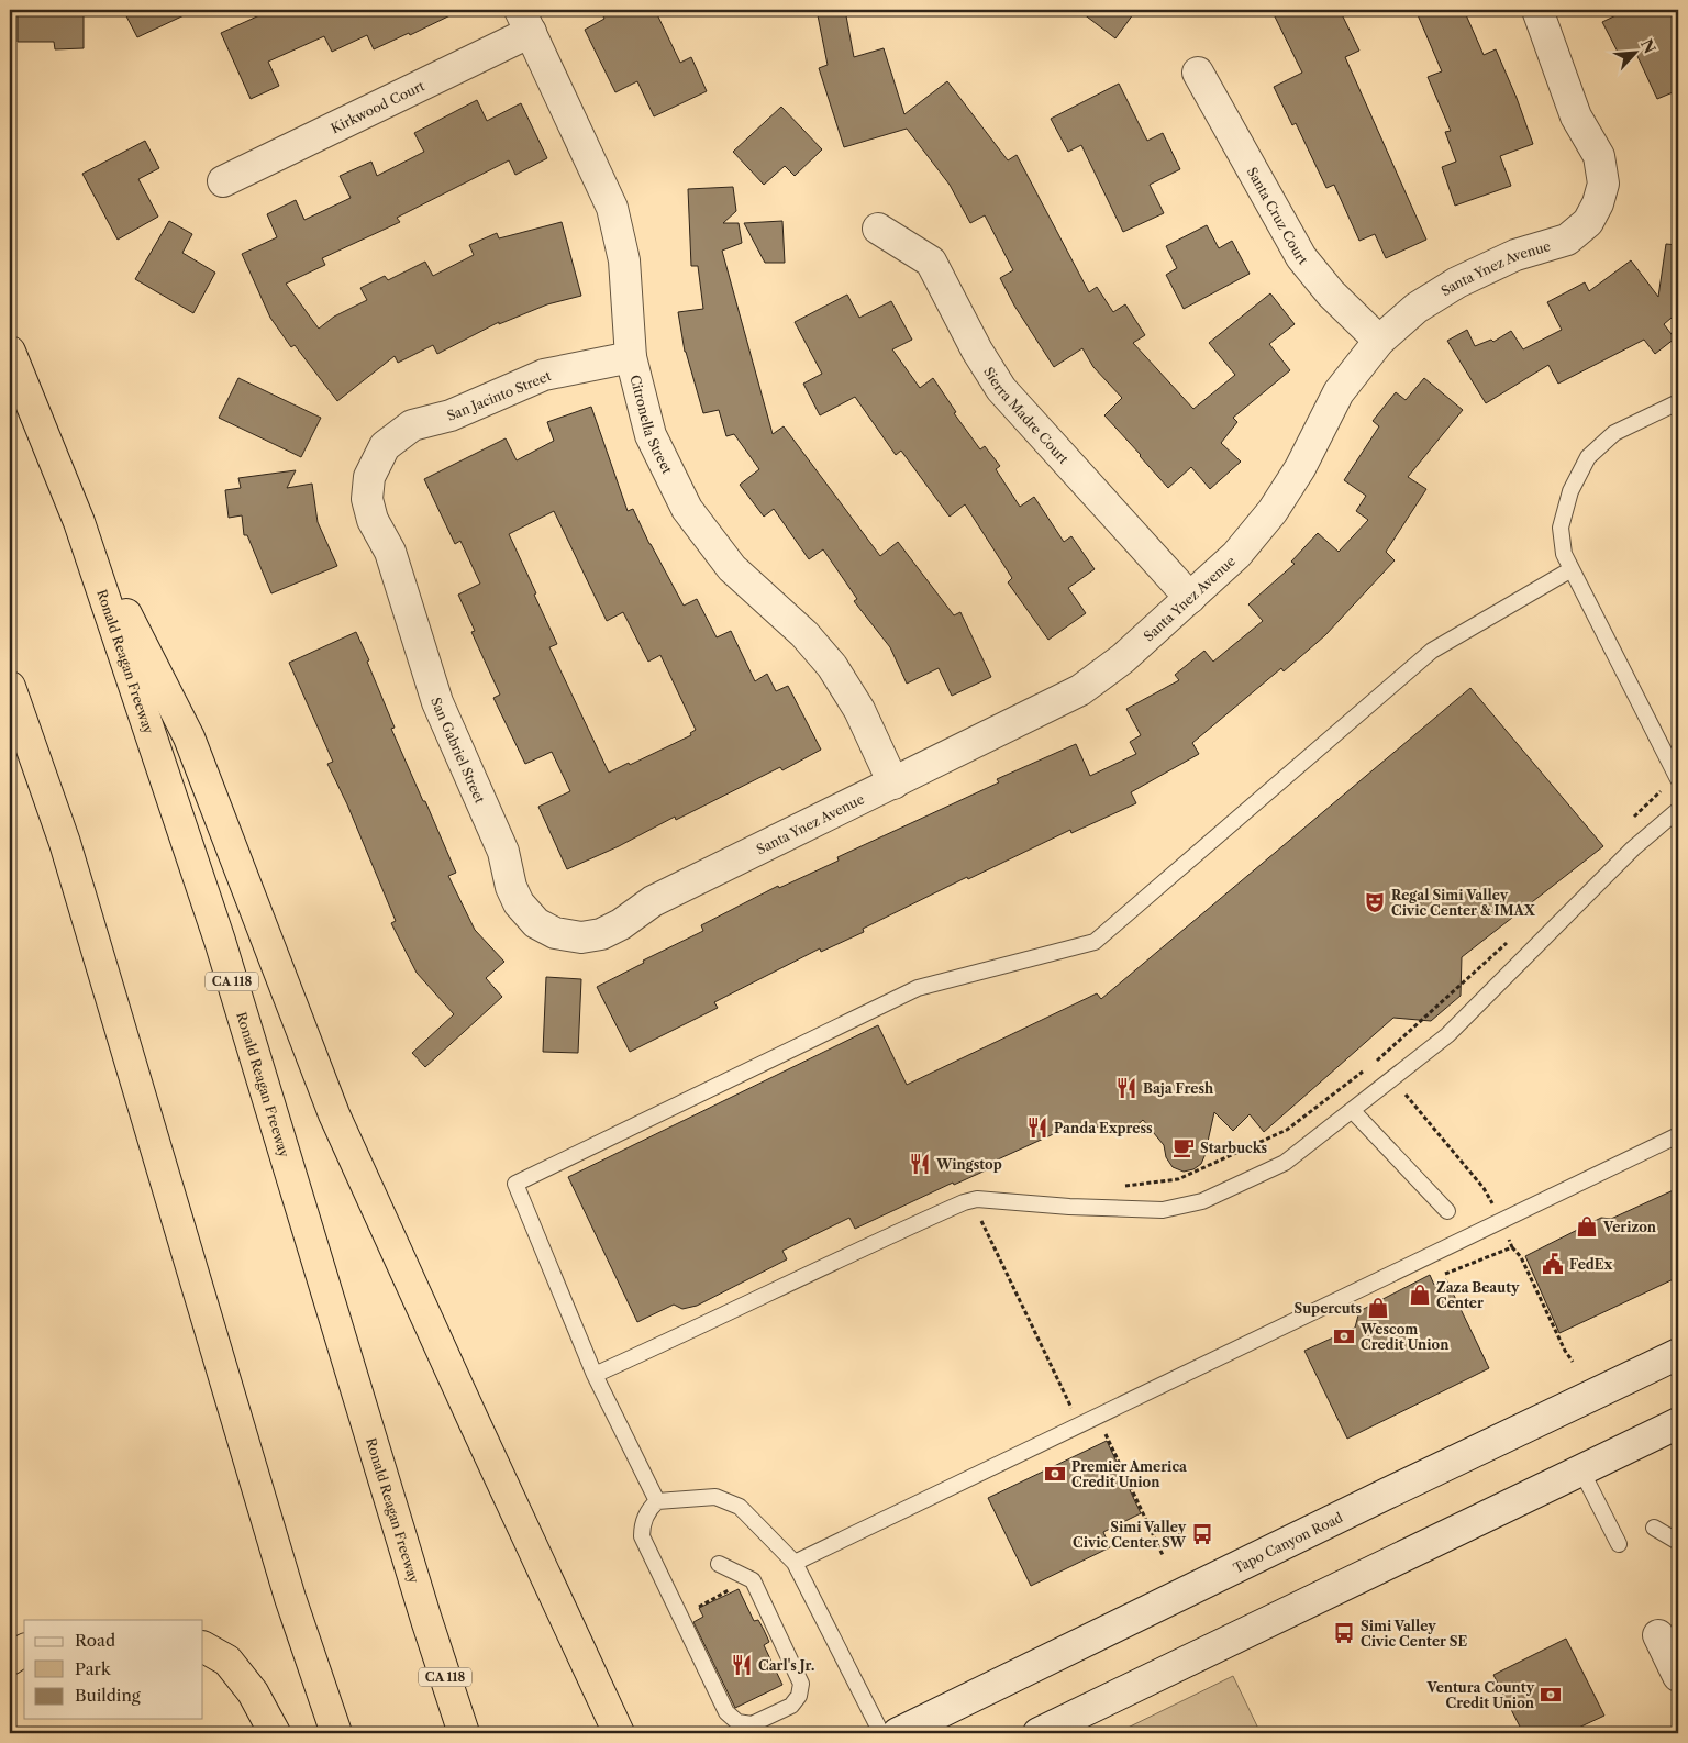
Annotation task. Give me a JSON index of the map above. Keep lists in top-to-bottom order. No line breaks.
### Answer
{"streets":{"highway":["Ronald Reagan Freeway","CA 118"],"street":["Kirkwood Court","Santa Cruz Court","Santa Ynez Avenue","San Jacinto Street","Sierra Madre Court","Citronella Street","San Gabriel Street","Tapo Canyon Road"]},"crossings":[["Kirkwood Court","Citronella Street"],["Santa Cruz Court","Santa Ynez Avenue"],["Santa Ynez Avenue","Sierra Madre Court"],["Santa Ynez Avenue","Citronella Street"],["Santa Ynez Avenue","San Gabriel Street"],["San Jacinto Street","Citronella Street"],["San Jacinto Street","San Gabriel Street"]],"places":{"theatre":["Regal Simi Valley Civic Center & IMAX"],"restaurant":["Baja Fresh","Panda Express","Wingstop","Carl's Jr."],"cafe":["Starbucks"],"shop":["Verizon","Zaza Beauty Center","Supercuts"],"public building":["FedEx"],"bank":["Wescom Credit Union","Premier America Credit Union","Ventura County Credit Union"],"bus stop":["Simi Valley Civic Center SW","Simi Valley Civic Center SE"]},"legend":["Road","Park","Building"],"north":"top right"}
